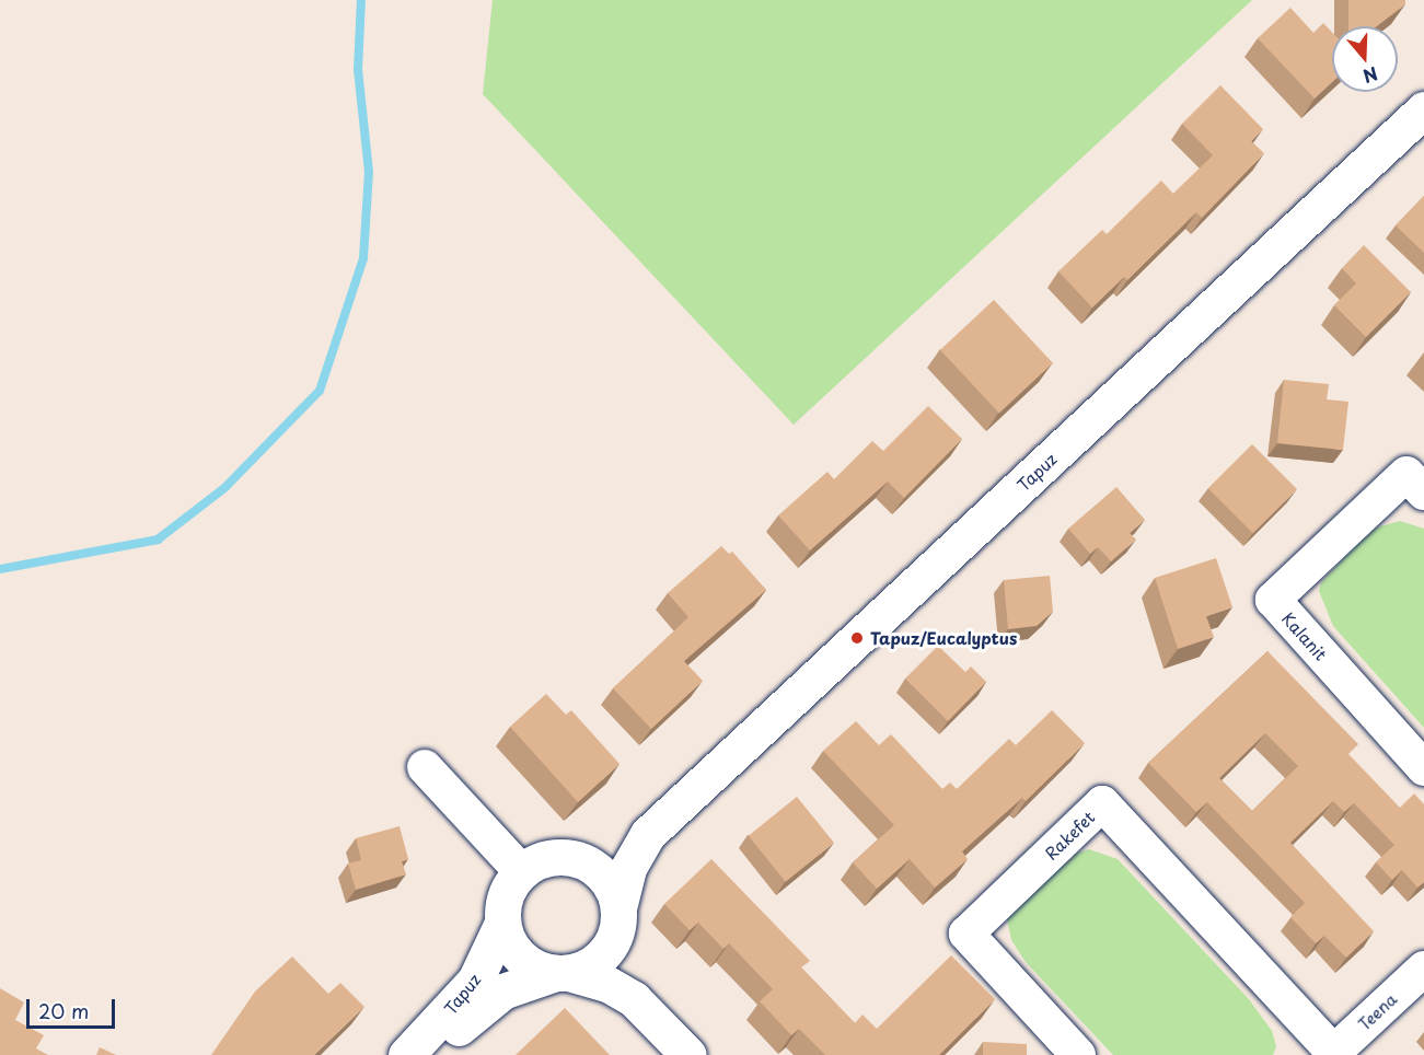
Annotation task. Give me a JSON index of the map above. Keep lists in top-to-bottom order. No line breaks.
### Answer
{"streets":{"street":["Tapuz","Kalanit","Rakefet","Teena"]},"crossings":[["Rakefet","Teena"]],"places":["Tapuz/Eucalyptus"],"scale_bar":"20 m","north":"bottom"}
